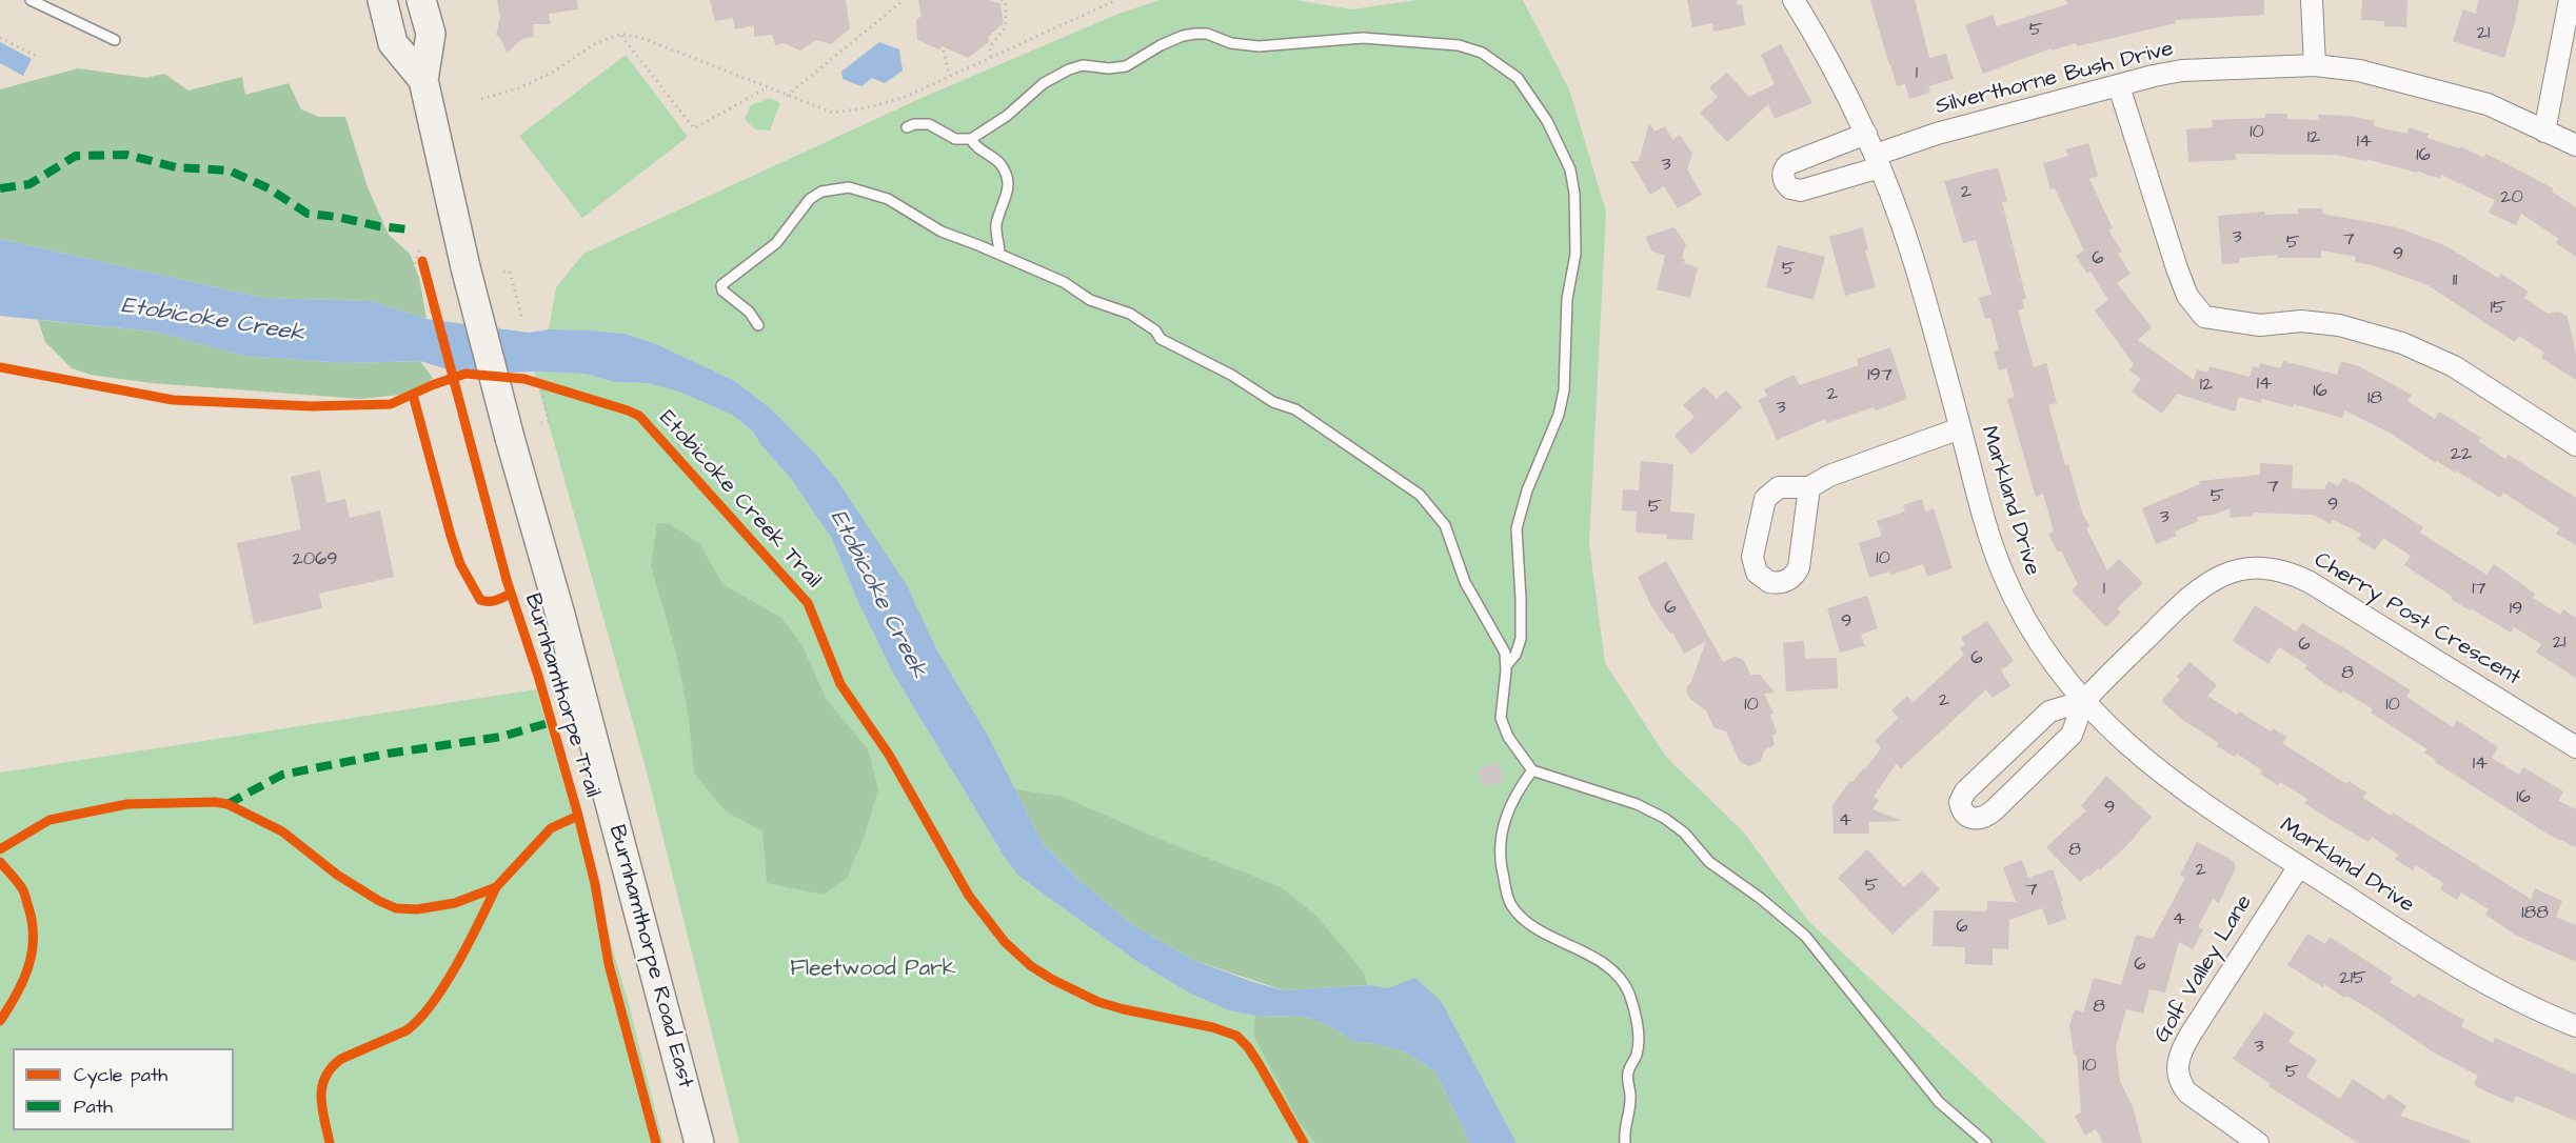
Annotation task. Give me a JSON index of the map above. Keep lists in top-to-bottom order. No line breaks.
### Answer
{"streets":{"main road":["Burnhamthorpe Road East"],"street":["Silverthorne Bush Drive","Markland Drive","Cherry Post Crescent","Golf Valley Lane"],"cycle path":["Etobicoke Creek Trail","Burnhamthorpe Trail"]},"crossings":[["Silverthorne Bush Drive","Markland Drive"],["Markland Drive","Cherry Post Crescent"],["Markland Drive","Golf Valley Lane"]],"water":["Etobicoke Creek"],"parks":["Fleetwood Park"],"house_numbers":["5","21","1","10","12","14","16","3","2","20","3","7","5","9","6","5","11","15","197","14","12","16","2","18","3","22","7","5","9","5","3","10","2069","1","17","6","19","9","21","6","6","8","2","10","10","14","16","9","4","8","2","5","7","188","4","6","6","215","8","3","10","5"],"legend":["Cycle path","Path"]}
